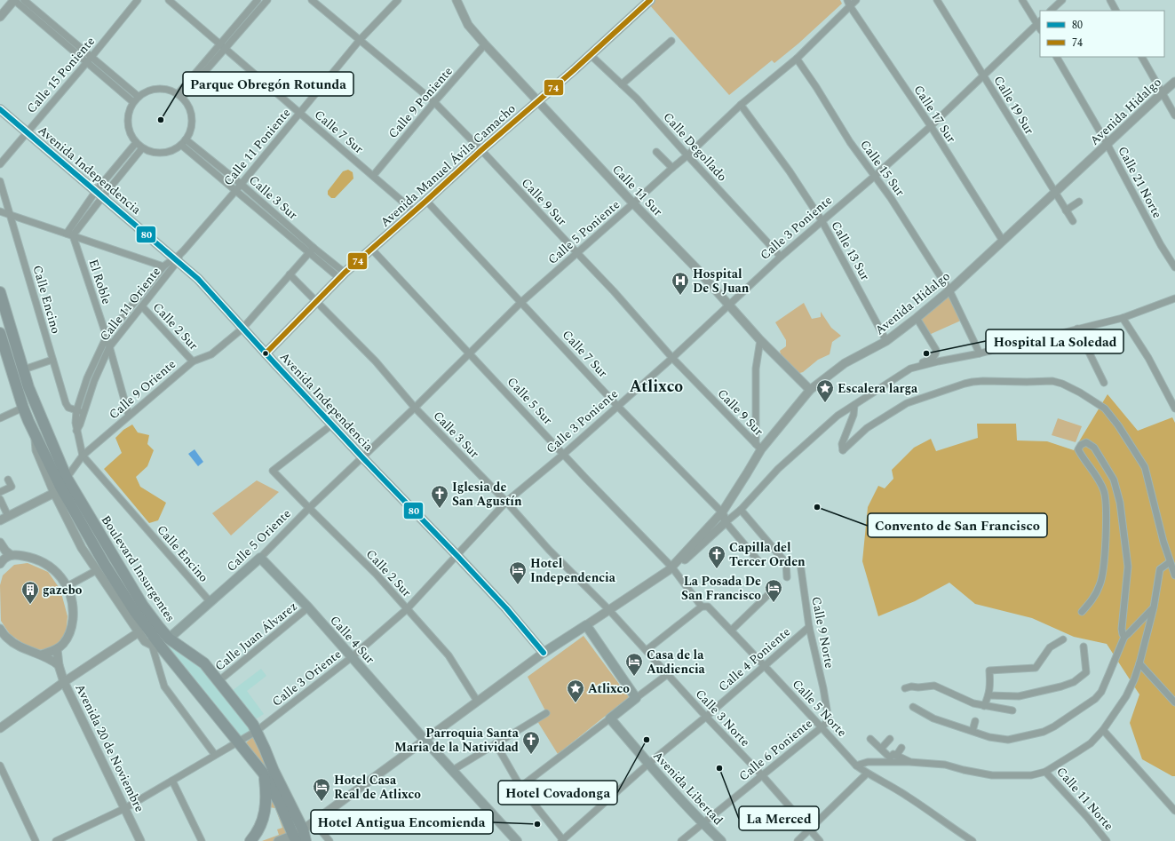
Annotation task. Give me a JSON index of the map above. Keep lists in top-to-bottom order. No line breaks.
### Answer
{"streets":{"main road":["Avenida Manuel Ávila Camacho","Avenida Independencia","Calle 5 Oriente","Boulevard Insurgentes","Calle 4 Sur","Avenida Libertad"],"street":["Calle 15 Poniente","Calle 9 Poniente","Calle 19 Sur","Avenida Hidalgo","Calle 17 Sur","Calle 7 Sur","Calle 11 Poniente","Calle Degollado","Calle 15 Sur","Calle 21 Norte","Calle 11 Sur","Calle 3 Sur","Calle 9 Sur","Calle 3 Poniente","Calle 5 Poniente","Calle 13 Sur","El Roble","Calle Encino","Calle 11 Oriente","Calle 2 Sur","Calle 9 Oriente","Calle 5 Sur","Calle 9 Norte","Calle Juan Álvarez","Calle 4 Poniente","Calle 3 Oriente","Calle 5 Norte","Calle 3 Norte","Avenida 20 de Noviembre","Calle 6 Poniente","Calle 11 Norte"]},"crossings":[["Calle 15 Poniente","Avenida Independencia"],["Calle 9 Poniente","Calle 7 Sur"],["Calle 9 Poniente","Calle 11 Sur"],["Calle 9 Poniente","Calle 9 Sur"],["Calle 19 Sur","Avenida Hidalgo"],["Calle 19 Sur","Calle 3 Poniente"],["Avenida Hidalgo","Calle 17 Sur"],["Avenida Hidalgo","Calle 7 Sur"],["Avenida Hidalgo","Calle 15 Sur"],["Avenida Hidalgo","Calle 21 Norte"],["Avenida Hidalgo","Calle 11 Sur"],["Avenida Hidalgo","Calle 3 Sur"],["Avenida Hidalgo","Calle 9 Sur"],["Avenida Hidalgo","Calle 13 Sur"],["Avenida Hidalgo","Calle 5 Sur"],["Avenida Hidalgo","Calle 5 Norte"],["Avenida Hidalgo","Calle 3 Norte"],["Calle 17 Sur","Calle 3 Poniente"],["Calle 17 Sur","Calle 5 Poniente"],["Calle 7 Sur","Calle 11 Poniente"],["Calle 7 Sur","Avenida Manuel Ávila Camacho"],["Calle 7 Sur","Calle 3 Poniente"],["Calle 7 Sur","Calle 5 Poniente"],["Calle 11 Poniente","Avenida Independencia"],["Calle 11 Poniente","Calle 3 Sur"],["Calle 11 Poniente","Calle 9 Sur"],["Calle 11 Poniente","Calle 11 Oriente"],["Calle Degollado","Avenida Manuel Ávila Camacho"],["Calle Degollado","Calle 3 Poniente"],["Calle Degollado","Calle 5 Poniente"],["Avenida Manuel Ávila Camacho","Avenida Independencia"],["Avenida Manuel Ávila Camacho","Calle 11 Sur"],["Avenida Manuel Ávila Camacho","Calle 3 Sur"],["Avenida Manuel Ávila Camacho","Calle 9 Sur"],["Avenida Manuel Ávila Camacho","Calle 5 Sur"],["Calle 15 Sur","Calle 3 Poniente"],["Calle 15 Sur","Calle 5 Poniente"],["Avenida Independencia","Calle 3 Poniente"],["Avenida Independencia","Calle 5 Poniente"],["Avenida Independencia","Calle 11 Oriente"],["Avenida Independencia","Calle 2 Sur"],["Avenida Independencia","Calle 9 Oriente"],["Avenida Independencia","Calle 5 Oriente"],["Avenida Independencia","Calle 3 Oriente"],["Calle 11 Sur","Calle 3 Poniente"],["Calle 11 Sur","Calle 5 Poniente"],["Calle 3 Sur","Calle 3 Poniente"],["Calle 3 Sur","Calle 5 Poniente"],["Calle 3 Sur","Calle 3 Norte"],["Calle 9 Sur","Calle 3 Poniente"],["Calle 9 Sur","Calle 5 Poniente"],["Calle 3 Poniente","Calle 13 Sur"],["Calle 3 Poniente","Calle 5 Sur"],["Calle 3 Poniente","Calle 3 Oriente"],["Calle 5 Poniente","Calle 13 Sur"],["Calle 5 Poniente","Calle 5 Sur"],["Calle 5 Poniente","Calle 5 Oriente"],["El Roble","Calle 11 Oriente"],["El Roble","Calle 9 Oriente"],["Calle Encino","Calle 11 Oriente"],["Calle Encino","Calle 9 Oriente"],["Calle Encino","Calle 5 Oriente"],["Calle 11 Oriente","Calle 2 Sur"],["Calle 11 Oriente","Calle 9 Oriente"],["Calle 2 Sur","Calle 9 Oriente"],["Calle 2 Sur","Calle 5 Oriente"],["Calle 2 Sur","Calle 3 Oriente"],["Calle 9 Oriente","Boulevard Insurgentes"],["Calle 5 Sur","Calle 5 Norte"],["Calle 5 Oriente","Boulevard Insurgentes"],["Calle 5 Oriente","Calle 4 Sur"],["Boulevard Insurgentes","Calle Juan Álvarez"],["Boulevard Insurgentes","Calle 3 Oriente"],["Calle 9 Norte","Calle 4 Poniente"],["Calle 9 Norte","Calle 6 Poniente"],["Calle Juan Álvarez","Calle 4 Sur"],["Calle 4 Sur","Calle 3 Oriente"],["Calle 4 Poniente","Calle 5 Norte"],["Calle 4 Poniente","Calle 3 Norte"],["Calle 4 Poniente","Avenida Libertad"],["Calle 3 Oriente","Avenida 20 de Noviembre"],["Calle 5 Norte","Calle 6 Poniente"],["Calle 3 Norte","Calle 6 Poniente"],["Calle 6 Poniente","Avenida Libertad"]],"districts":["Atlixco"],"places":{"other":["Parque Obregón Rotunda","Hospital La Soledad","Convento de San Francisco","Hotel Covadonga","La Merced","Hotel Antigua Encomienda"],"hospital":["Hospital De S Juan"],"place":["Escalera larga","Atlixco"],"church":["Iglesia de San Agustín","Capilla del Tercer Orden","Parroquia Santa Maria de la Natividad"],"hotel":["Hotel Independencia","La Posada De San Francisco","Casa de la Audiencia","Hotel Casa Real de Atlixco"],"building":["gazebo"]},"lines":["transit line 74","transit line 80"],"legend":["80","74"]}
